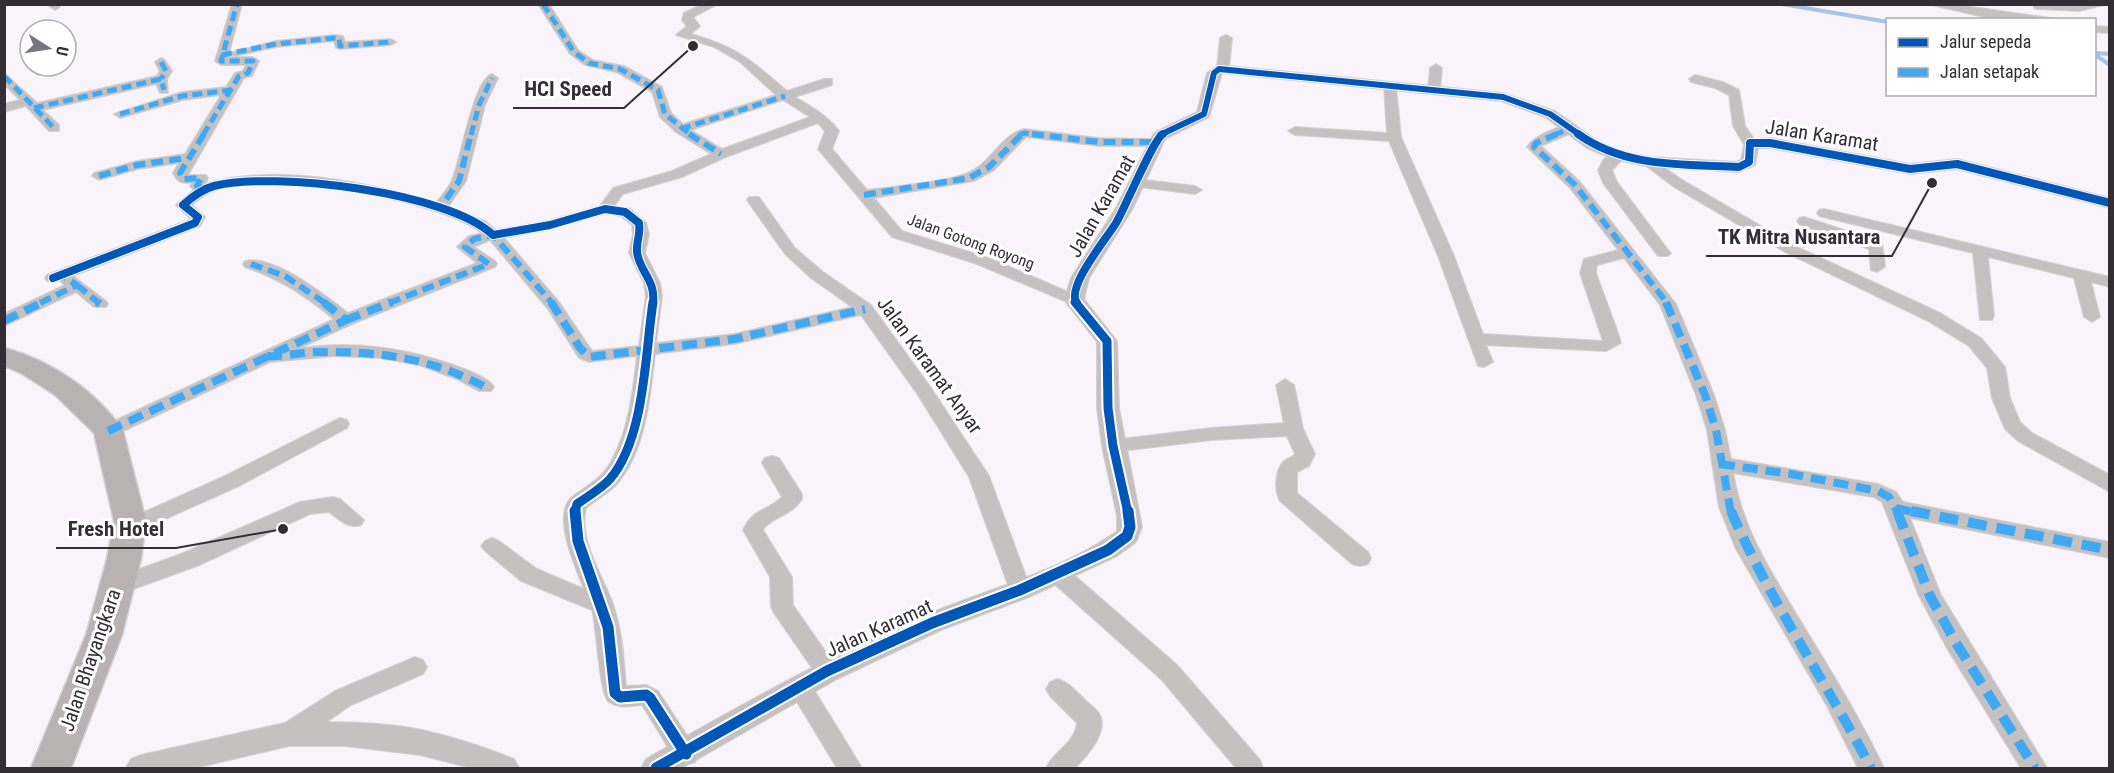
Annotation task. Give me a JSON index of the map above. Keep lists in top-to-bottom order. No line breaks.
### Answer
{"streets":{"highway":["Jalan Bhayangkara"],"street":["Jalan Karamat","Jalan Gotong Royong","Jalan Karamat Anyar"]},"crossings":[["Jalan Karamat","Jalan Gotong Royong"],["Jalan Karamat","Jalan Karamat Anyar"]],"places":["HCI Speed","TK Mitra Nusantara","Fresh Hotel"],"legend":["Jalur sepeda","Jalan setapak"],"north":"right"}
